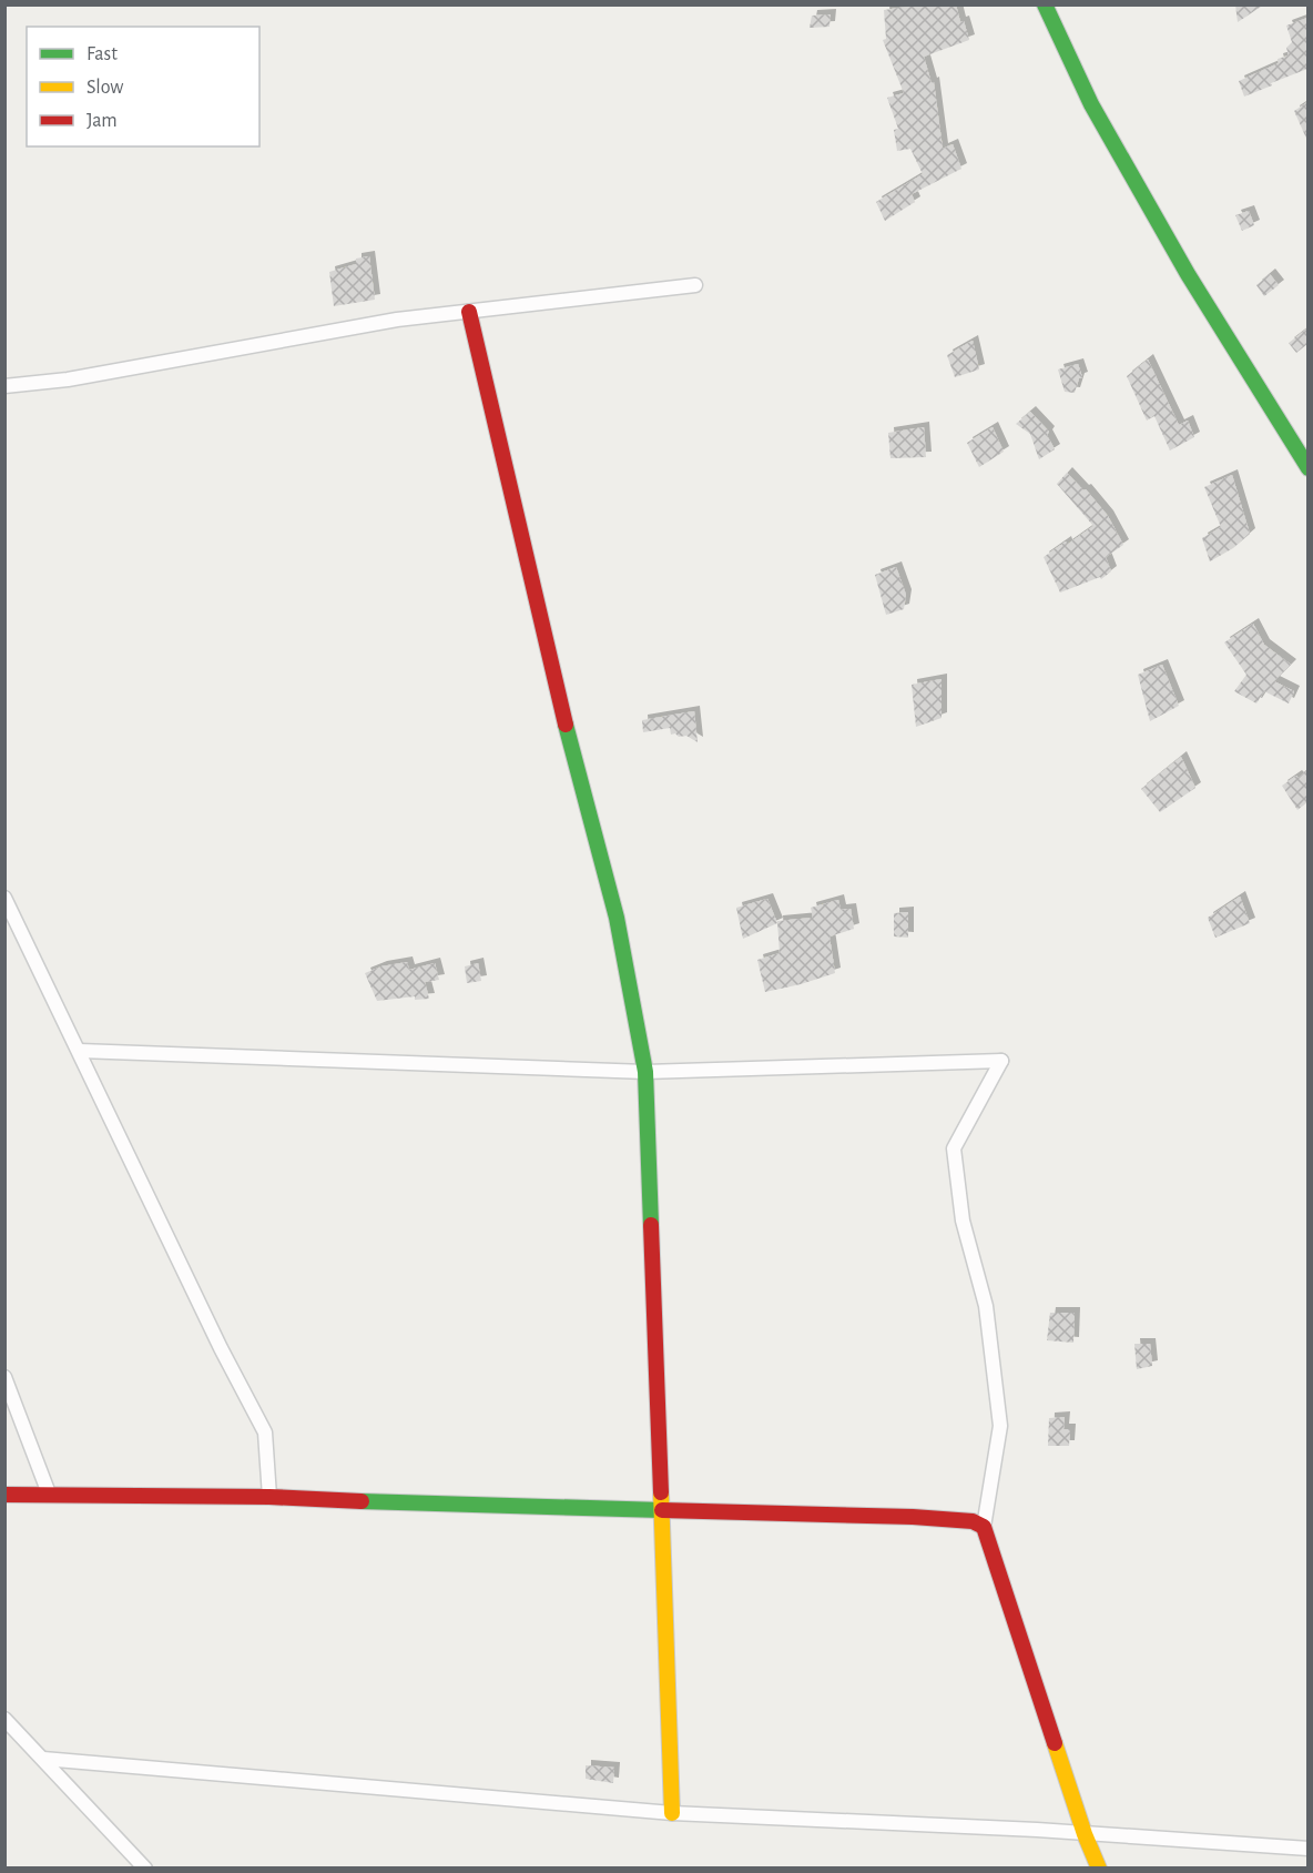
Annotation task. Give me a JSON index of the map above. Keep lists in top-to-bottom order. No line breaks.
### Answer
{"legend":["Fast","Slow","Jam"]}
